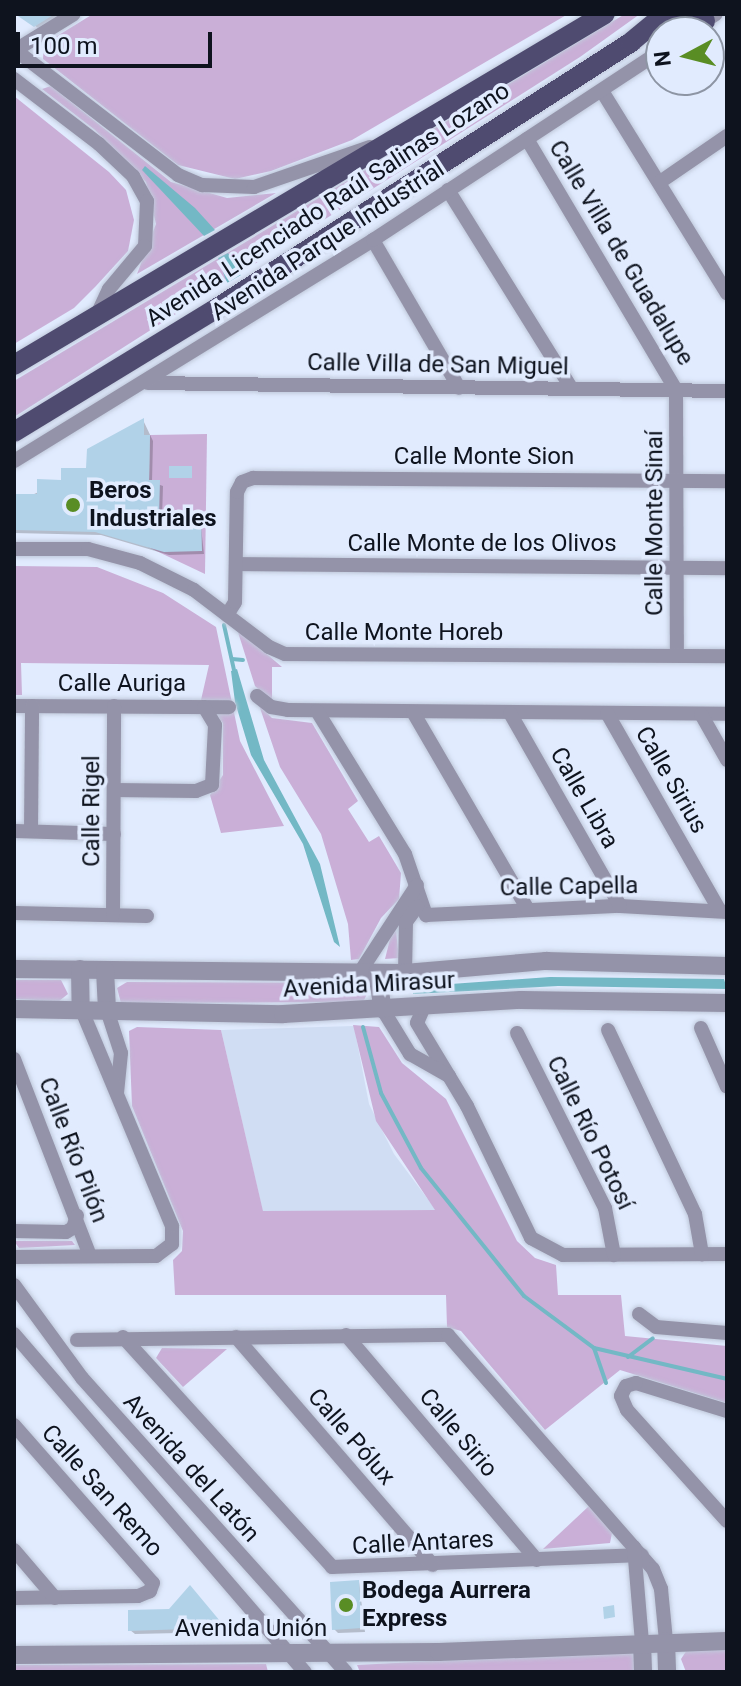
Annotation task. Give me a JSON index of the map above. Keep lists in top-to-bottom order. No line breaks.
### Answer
{"streets":{"main road":["Avenida Licenciado Raúl Salinas Lozano"],"street":["Avenida Parque Industrial","Calle Villa de Guadalupe","Calle Villa de San Miguel","Calle Monte Sion","Calle Monte Sinaí","Calle Monte de los Olivos","Calle Monte Horeb","Calle Auriga","Calle Sirius","Calle Libra","Calle Rigel","Calle Capella","Avenida Mirasur","Calle Río Potosí","Calle Río Pilón","Calle Sirio","Calle Pólux","Avenida del Latón","Calle San Remo","Calle Antares","Avenida Unión"]},"crossings":[["Avenida Parque Industrial","Calle Villa de Guadalupe"],["Avenida Parque Industrial","Calle Villa de San Miguel"],["Calle Villa de Guadalupe","Calle Villa de San Miguel"],["Calle Villa de Guadalupe","Calle Monte Sinaí"],["Calle Villa de San Miguel","Calle Monte Sinaí"],["Calle Monte Sion","Calle Monte Sinaí"],["Calle Monte Sion","Calle Monte de los Olivos"],["Calle Monte Sinaí","Calle Monte de los Olivos"],["Calle Monte Sinaí","Calle Monte Horeb"],["Calle Auriga","Calle Rigel"],["Calle Sirius","Calle Capella"],["Calle Libra","Calle Capella"],["Calle Sirio","Calle Antares"],["Calle Pólux","Calle Antares"],["Avenida del Latón","Avenida Unión"]],"places":["Beros Industriales","Bodega Aurrera Express"],"scale_bar":"100 m","north":"left"}
